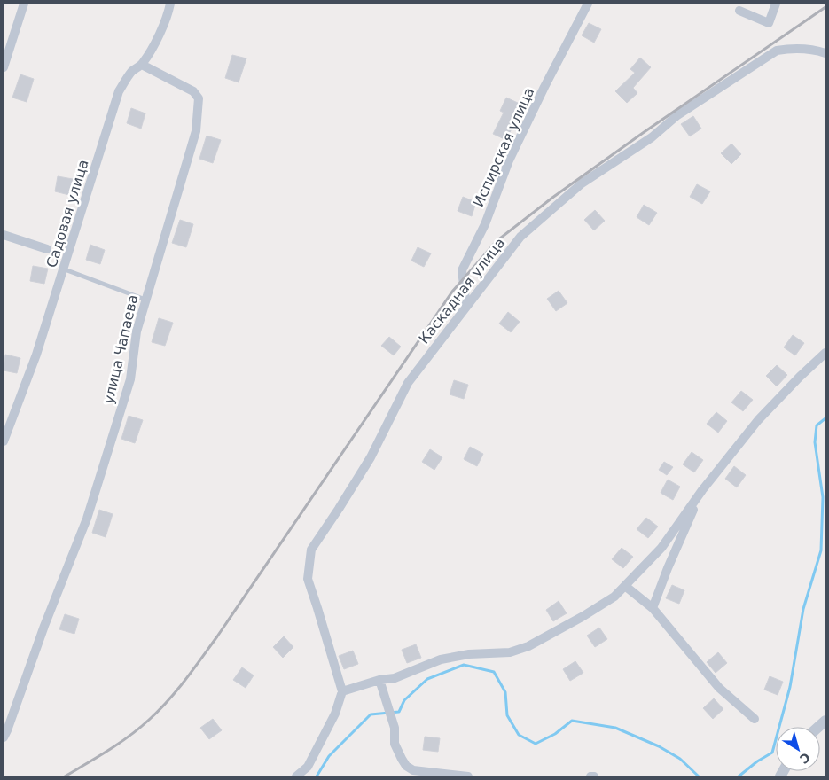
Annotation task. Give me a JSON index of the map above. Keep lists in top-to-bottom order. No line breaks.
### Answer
{"streets":{"street":["Испирская улица","Садовая улица","Каскадная улица","улица Чапаева"]},"crossings":[["Испирская улица","Каскадная улица"],["Садовая улица","улица Чапаева"]],"north":"bottom right"}
